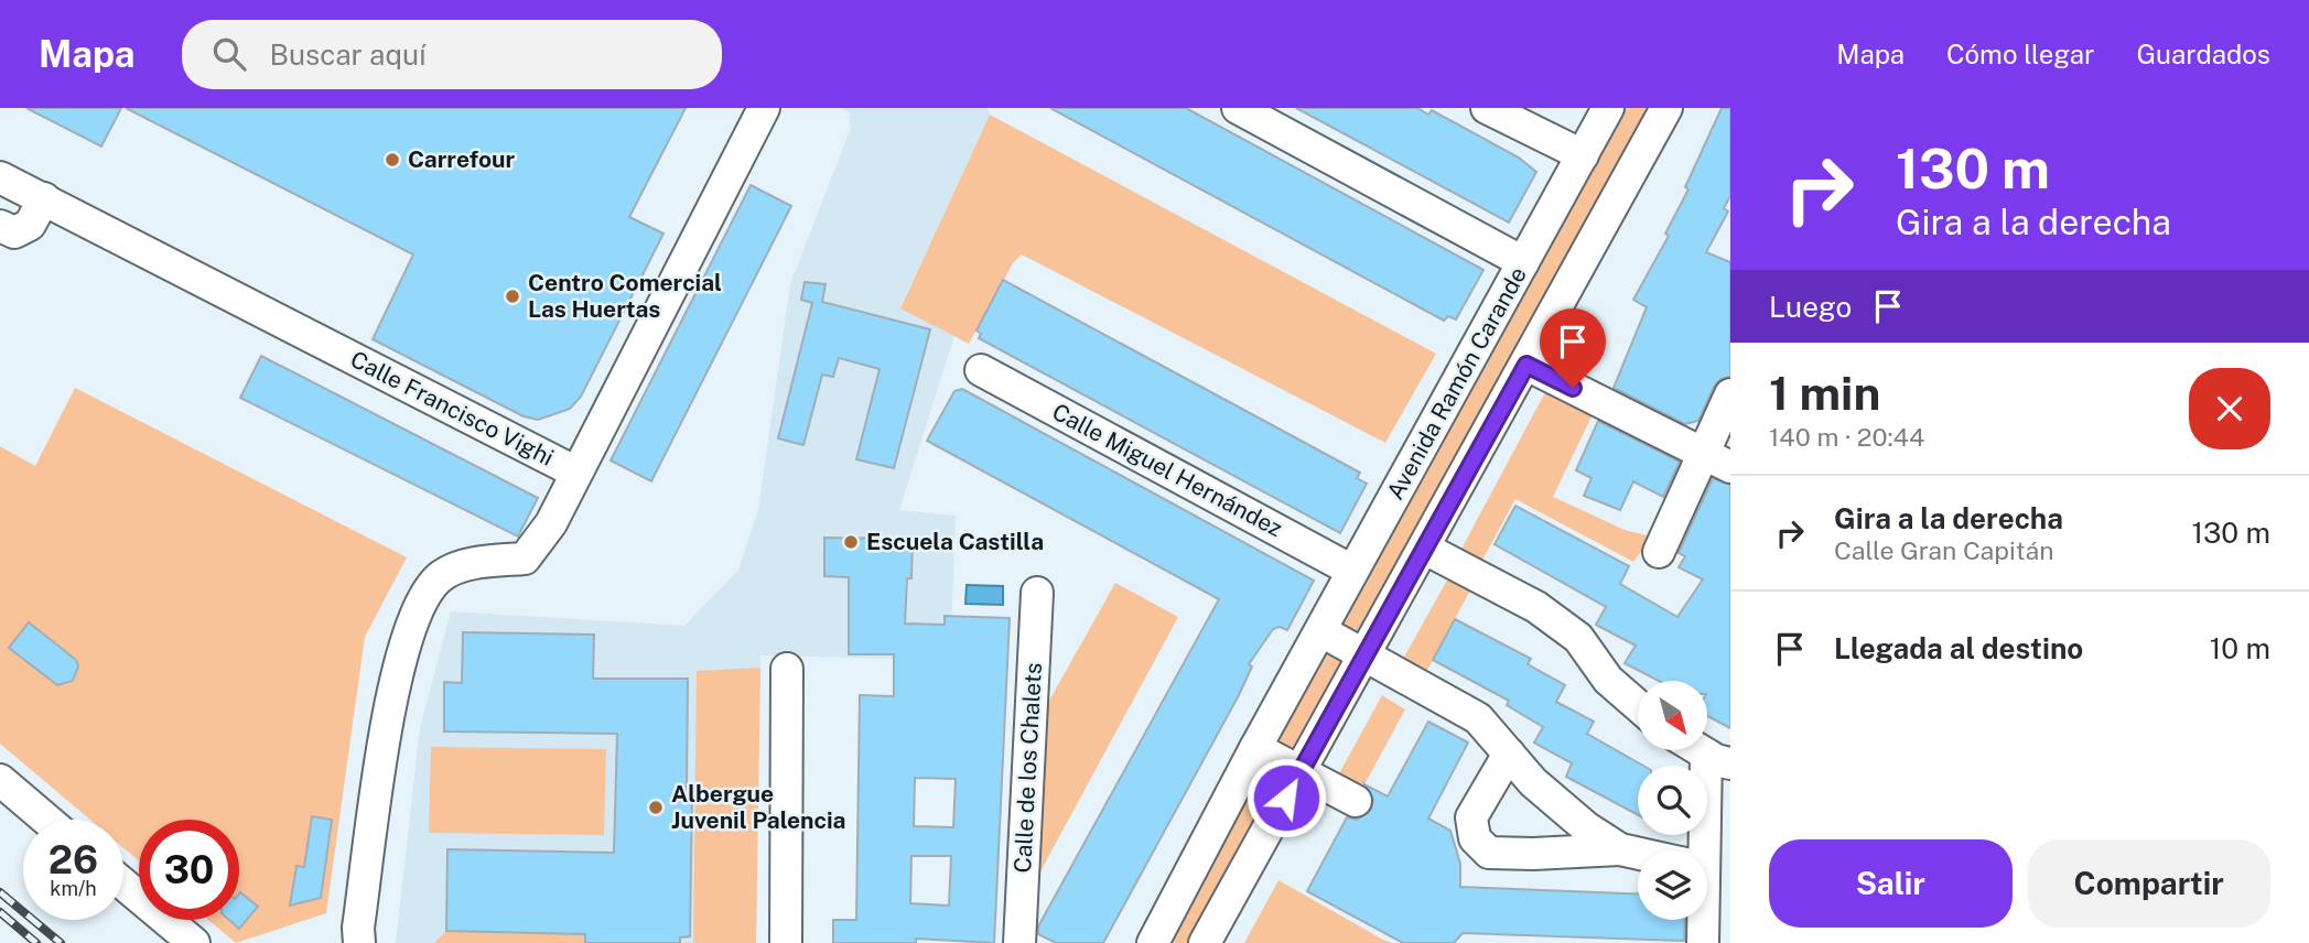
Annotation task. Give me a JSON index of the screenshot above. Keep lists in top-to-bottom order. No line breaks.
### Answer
{"streets":{"street":["Avenida Ramón Carande","Calle Francisco Vighi","Calle Miguel Hernández","Calle de los Chalets"]},"crossings":[["Avenida Ramón Carande","Calle Miguel Hernández"]],"places":["Carrefour","Centro Comercial Las Huertas","Escuela Castilla","Albergue Juvenil Palencia"],"north":"bottom right","page":{"header":"Mapa","search":"Buscar aquí","nav":["Mapa","Cómo llegar","Guardados"],"turn":["130 m","Gira a la derecha"],"then":"Luego","heading":["1 min","140 m · 20:44"],"list":[{"name":"Gira a la derecha","note":"Calle Gran Capitán","value":"130 m"},{"name":"Llegada al destino","value":"10 m"}],"speed":"26 km/h","limit":"30","buttons":["Salir","Compartir"]}}
